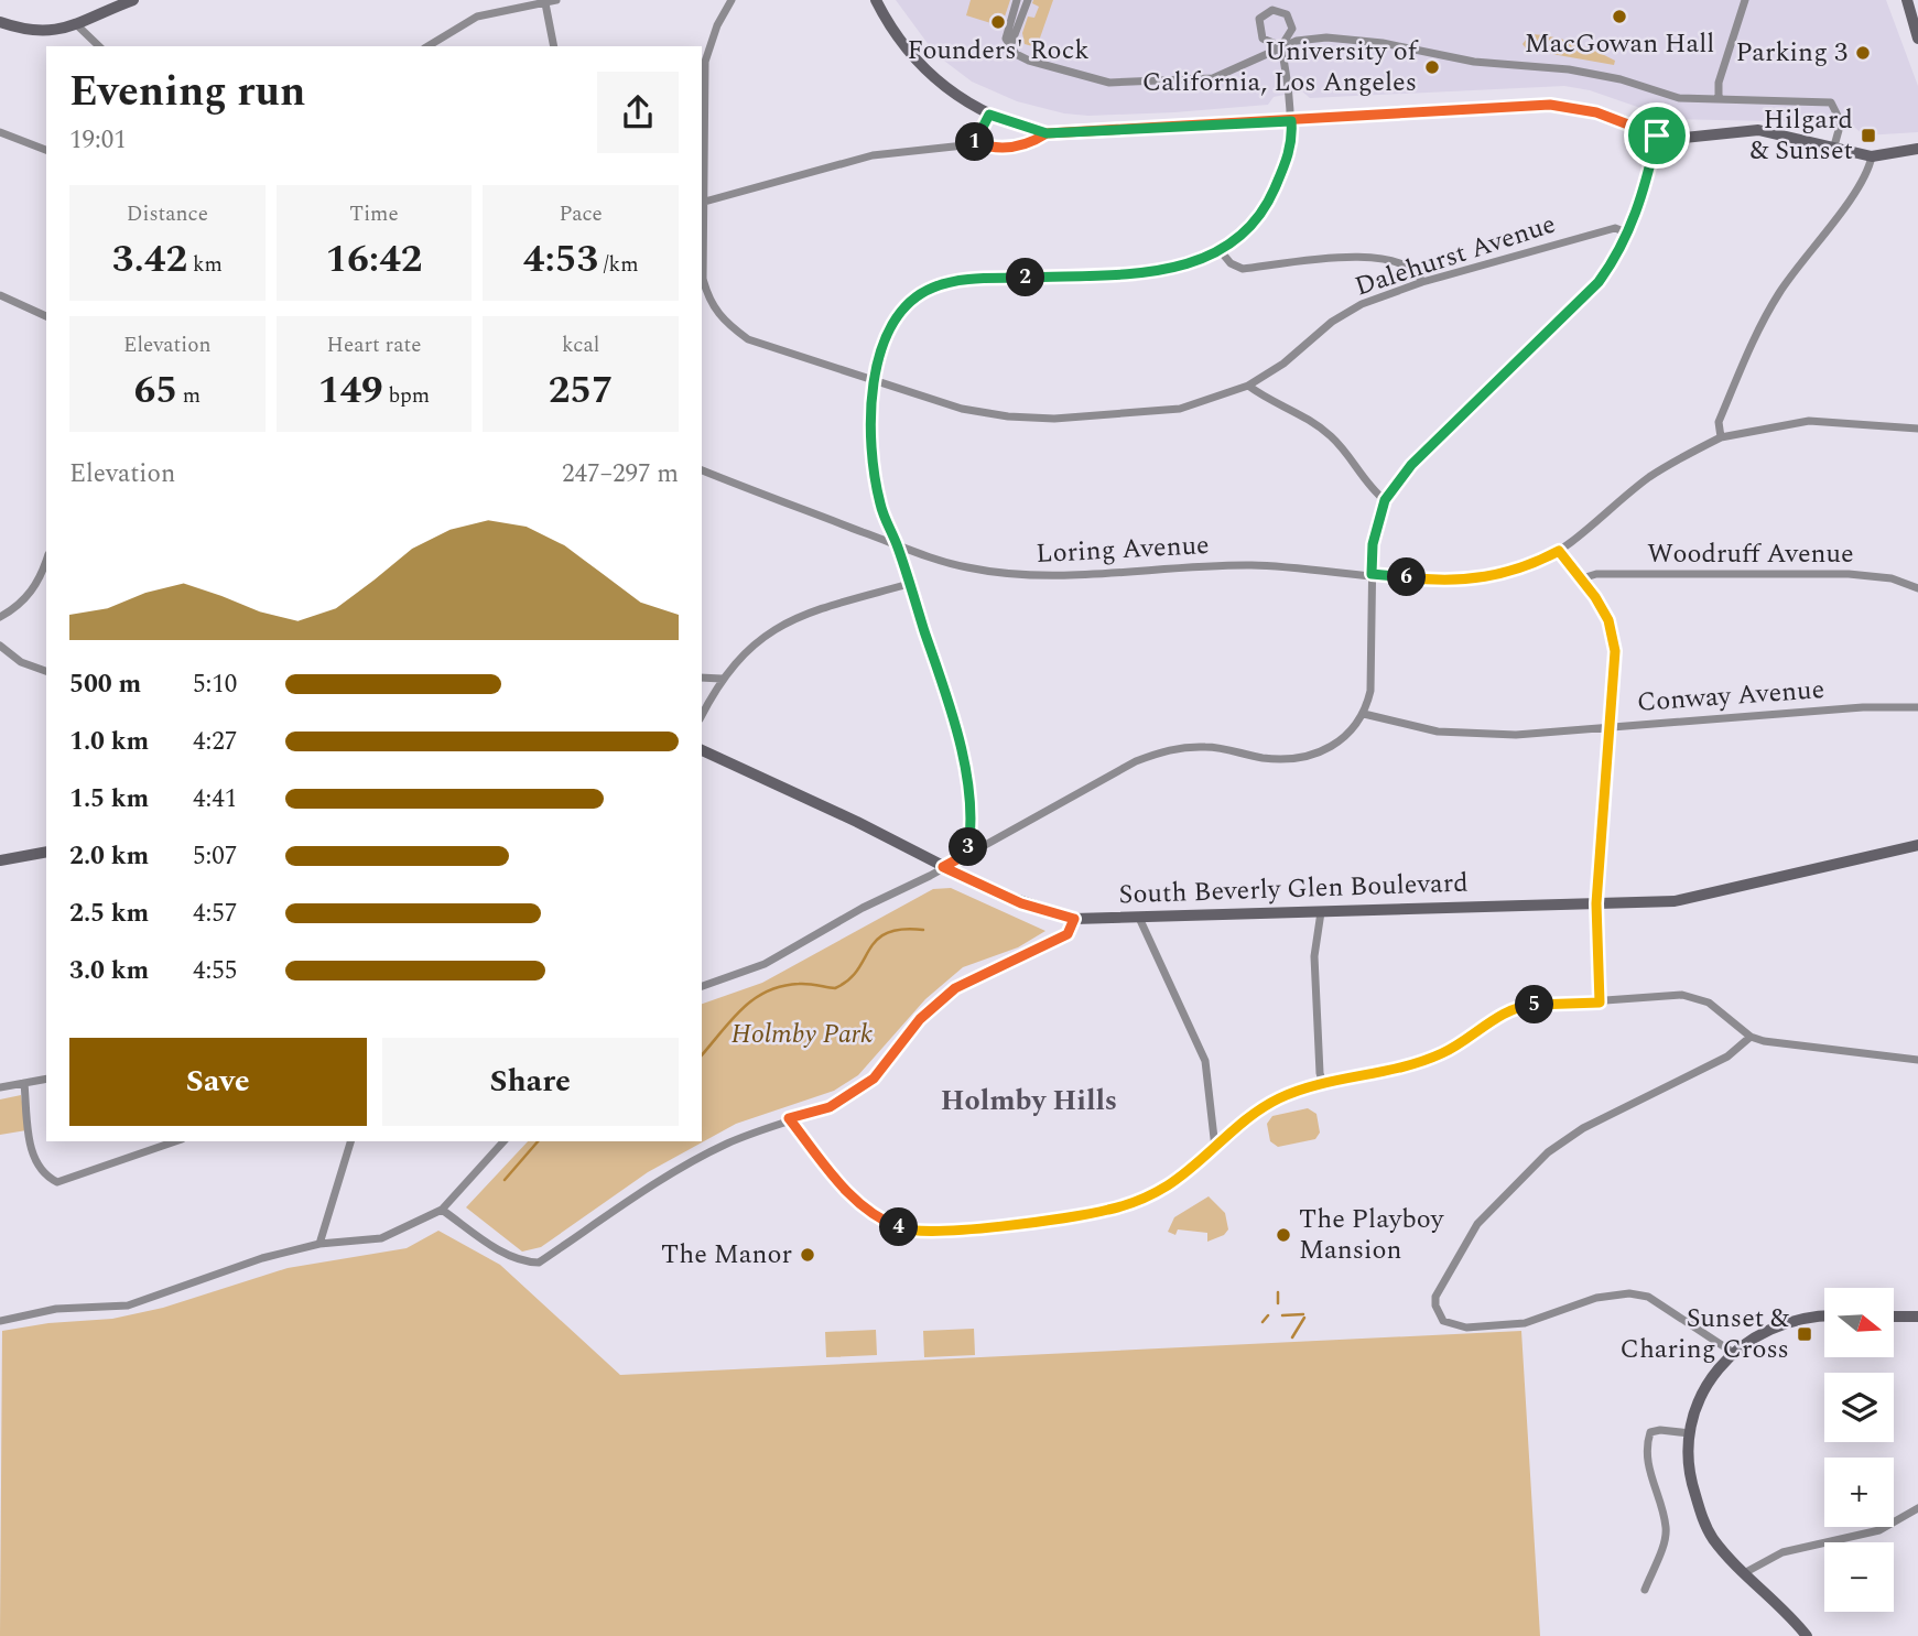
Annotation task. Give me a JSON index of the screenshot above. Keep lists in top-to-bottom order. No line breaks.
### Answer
{"streets":{"main road":["South Beverly Glen Boulevard"],"street":["Dalehurst Avenue","Loring Avenue","Woodruff Avenue","Conway Avenue"]},"districts":["Holmby Hills"],"parks":["Holmby Park"],"places":{"other":["MacGowan Hall","Founders' Rock","Parking 3","University of California, Los Angeles","The Playboy Mansion","The Manor"],"transit":["Hilgard & Sunset","Sunset & Charing Cross"]},"north":"right","page":{"heading":["Evening run","19:01"],"pins":["1","2","6","3","5","4"],"stats":[["Distance","3.42 km"],["Time","16:42"],["Pace","4:53 /km"],["Elevation","65 m"],["Heart rate","149 bpm"],["kcal","257"]],"chart":["Elevation","247–297 m"],"list":[{"name":"500 m","note":"5:10"},{"name":"1.0 km","note":"4:27"},{"name":"1.5 km","note":"4:41"},{"name":"2.0 km","note":"5:07"},{"name":"2.5 km","note":"4:57"},{"name":"3.0 km","note":"4:55"}],"buttons":["Save","Share"],"map_buttons":["+","−"]}}
